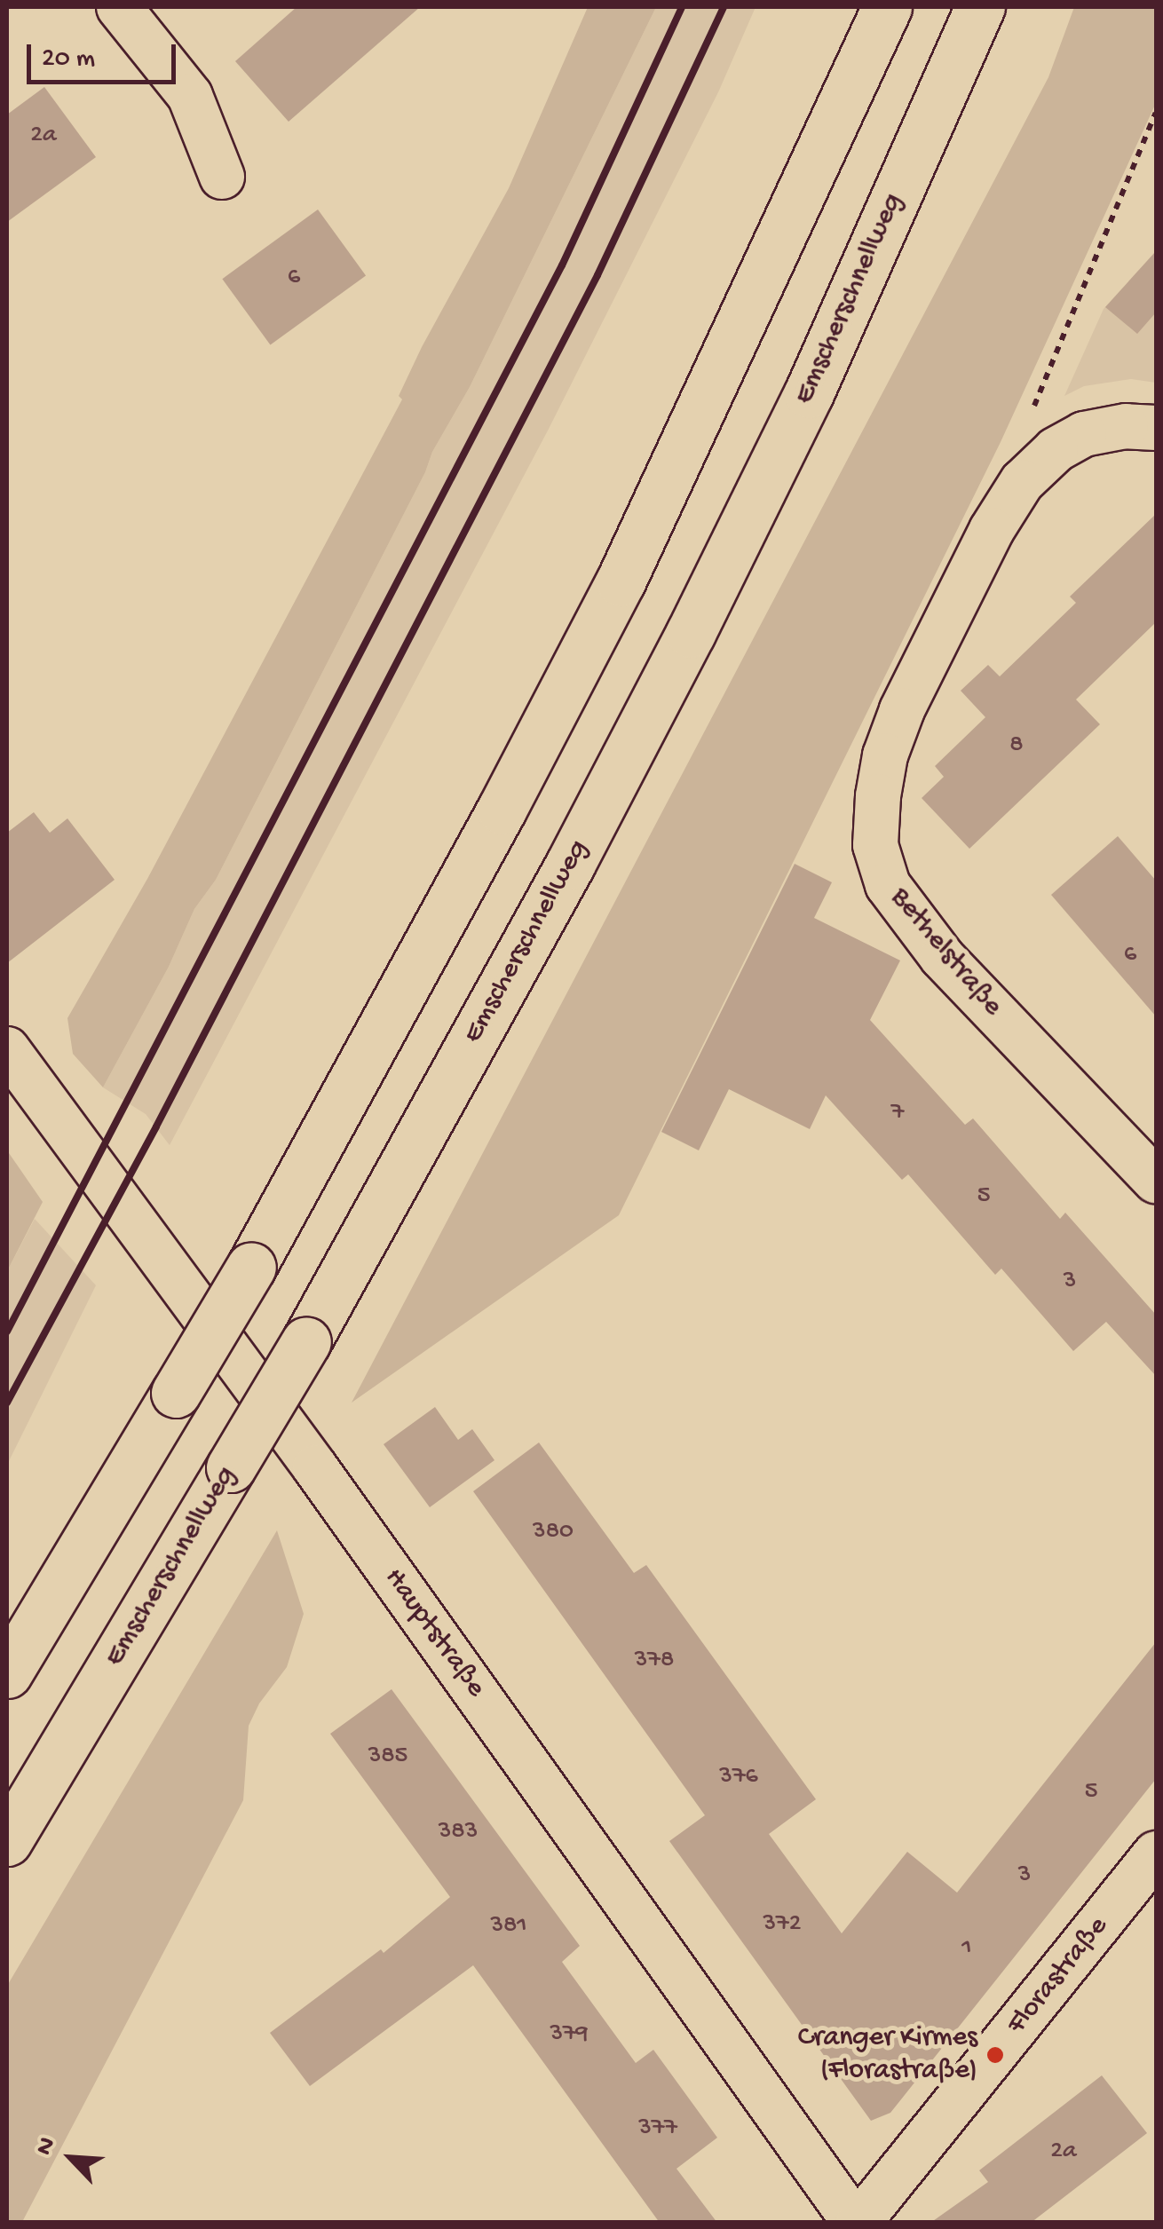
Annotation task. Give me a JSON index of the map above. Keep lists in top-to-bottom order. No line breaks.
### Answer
{"streets":{"highway":["Emscherschnellweg"],"street":["Bethelstraße","Hauptstraße","Florastraße"]},"crossings":[["Hauptstraße","Florastraße"]],"places":["Cranger Kirmes (Florastraße)"],"house_numbers":["2a","6","8","6","7","5","3","380","378","385","376","5","383","3","372","381","1","379","377","2a"],"scale_bar":"20 m","north":"top left"}
